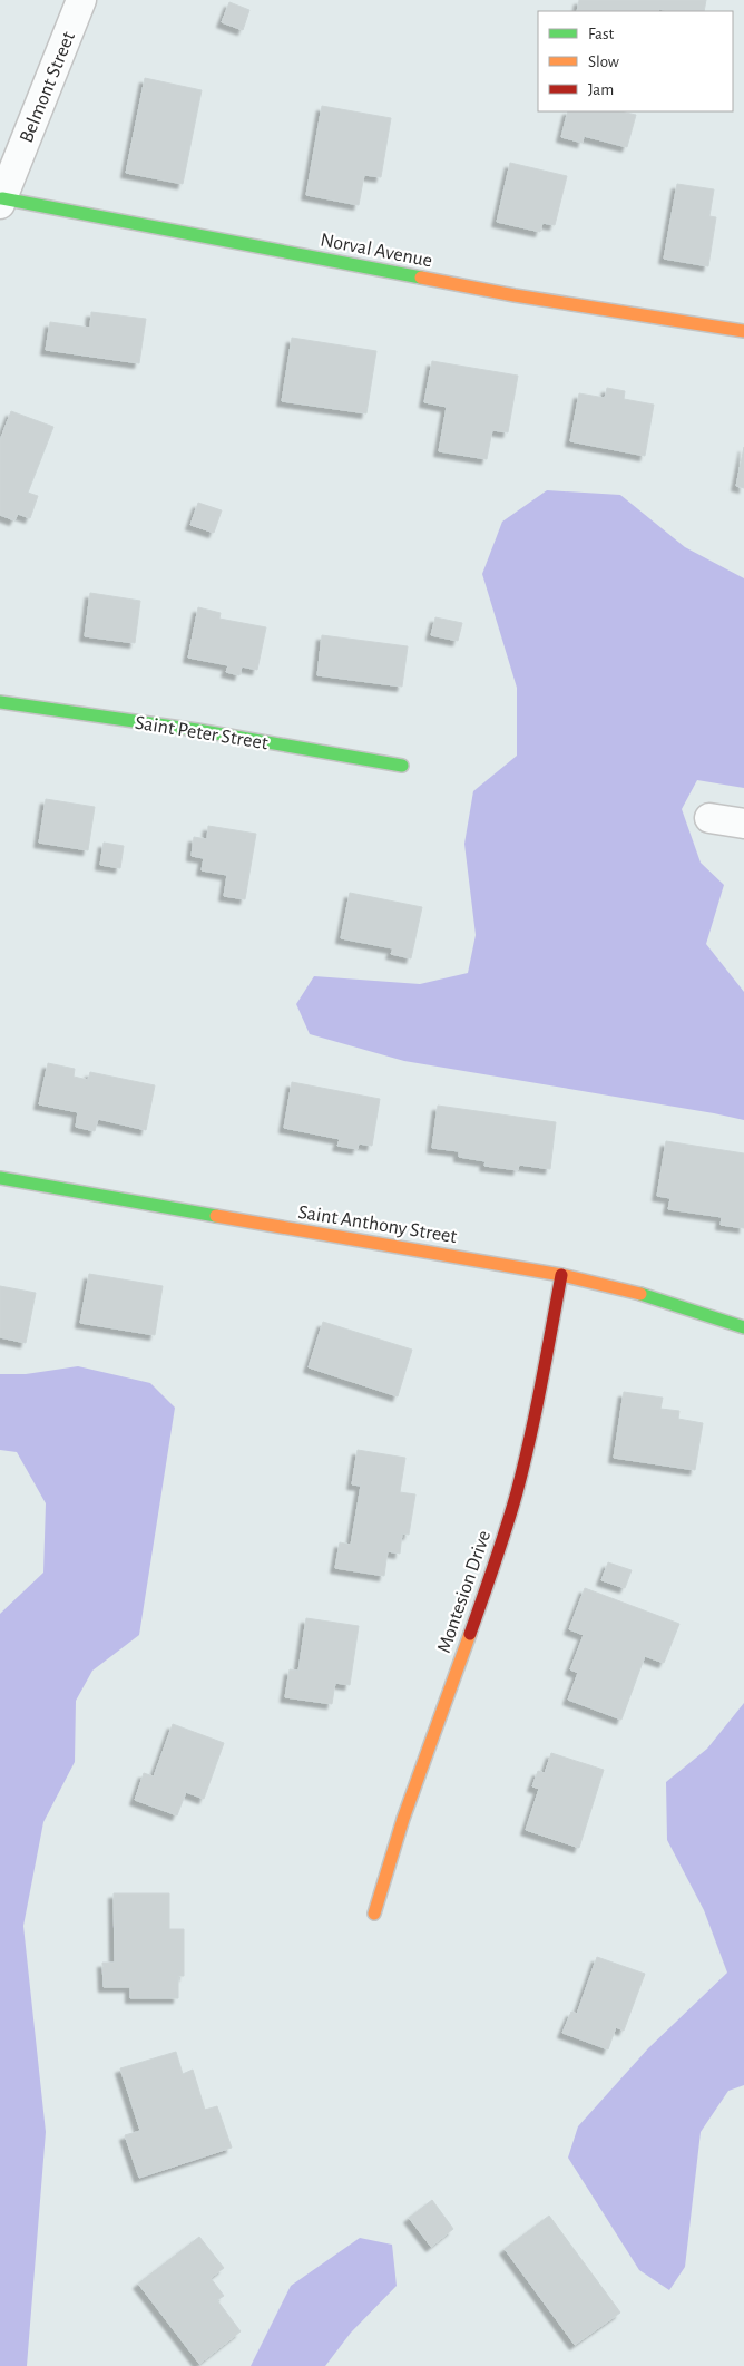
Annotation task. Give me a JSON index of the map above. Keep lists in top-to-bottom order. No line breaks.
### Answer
{"streets":{"street":["Belmont Street","Norval Avenue","Saint Peter Street","Saint Anthony Street","Montesion Drive"]},"crossings":[["Belmont Street","Norval Avenue"],["Saint Anthony Street","Montesion Drive"]],"legend":["Fast","Slow","Jam"]}
